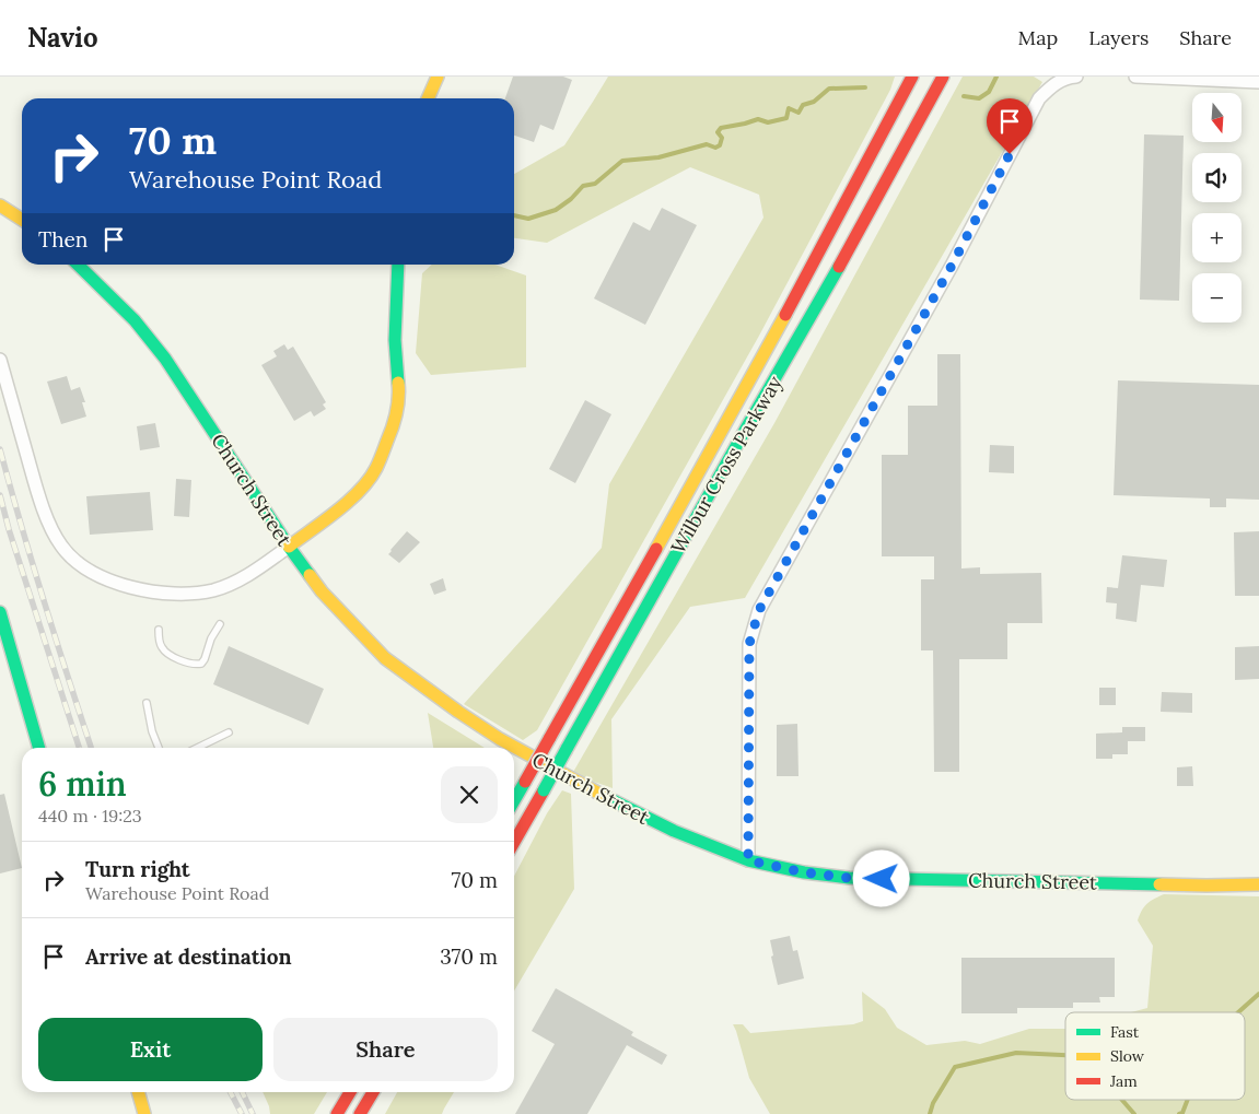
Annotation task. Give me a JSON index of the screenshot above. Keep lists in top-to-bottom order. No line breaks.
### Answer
{"streets":{"main road":["Wilbur Cross Parkway","Church Street"]},"legend":["Fast","Slow","Jam"],"north":"bottom","page":{"header":"Navio","nav":["Map","Layers","Share"],"map_buttons":["+","−"],"turn":["70 m","Warehouse Point Road"],"then":"Then","heading":["6 min","440 m · 19:23"],"list":[{"name":"Turn right","note":"Warehouse Point Road","value":"70 m"},{"name":"Arrive at destination","value":"370 m"}],"buttons":["Exit","Share"]}}
